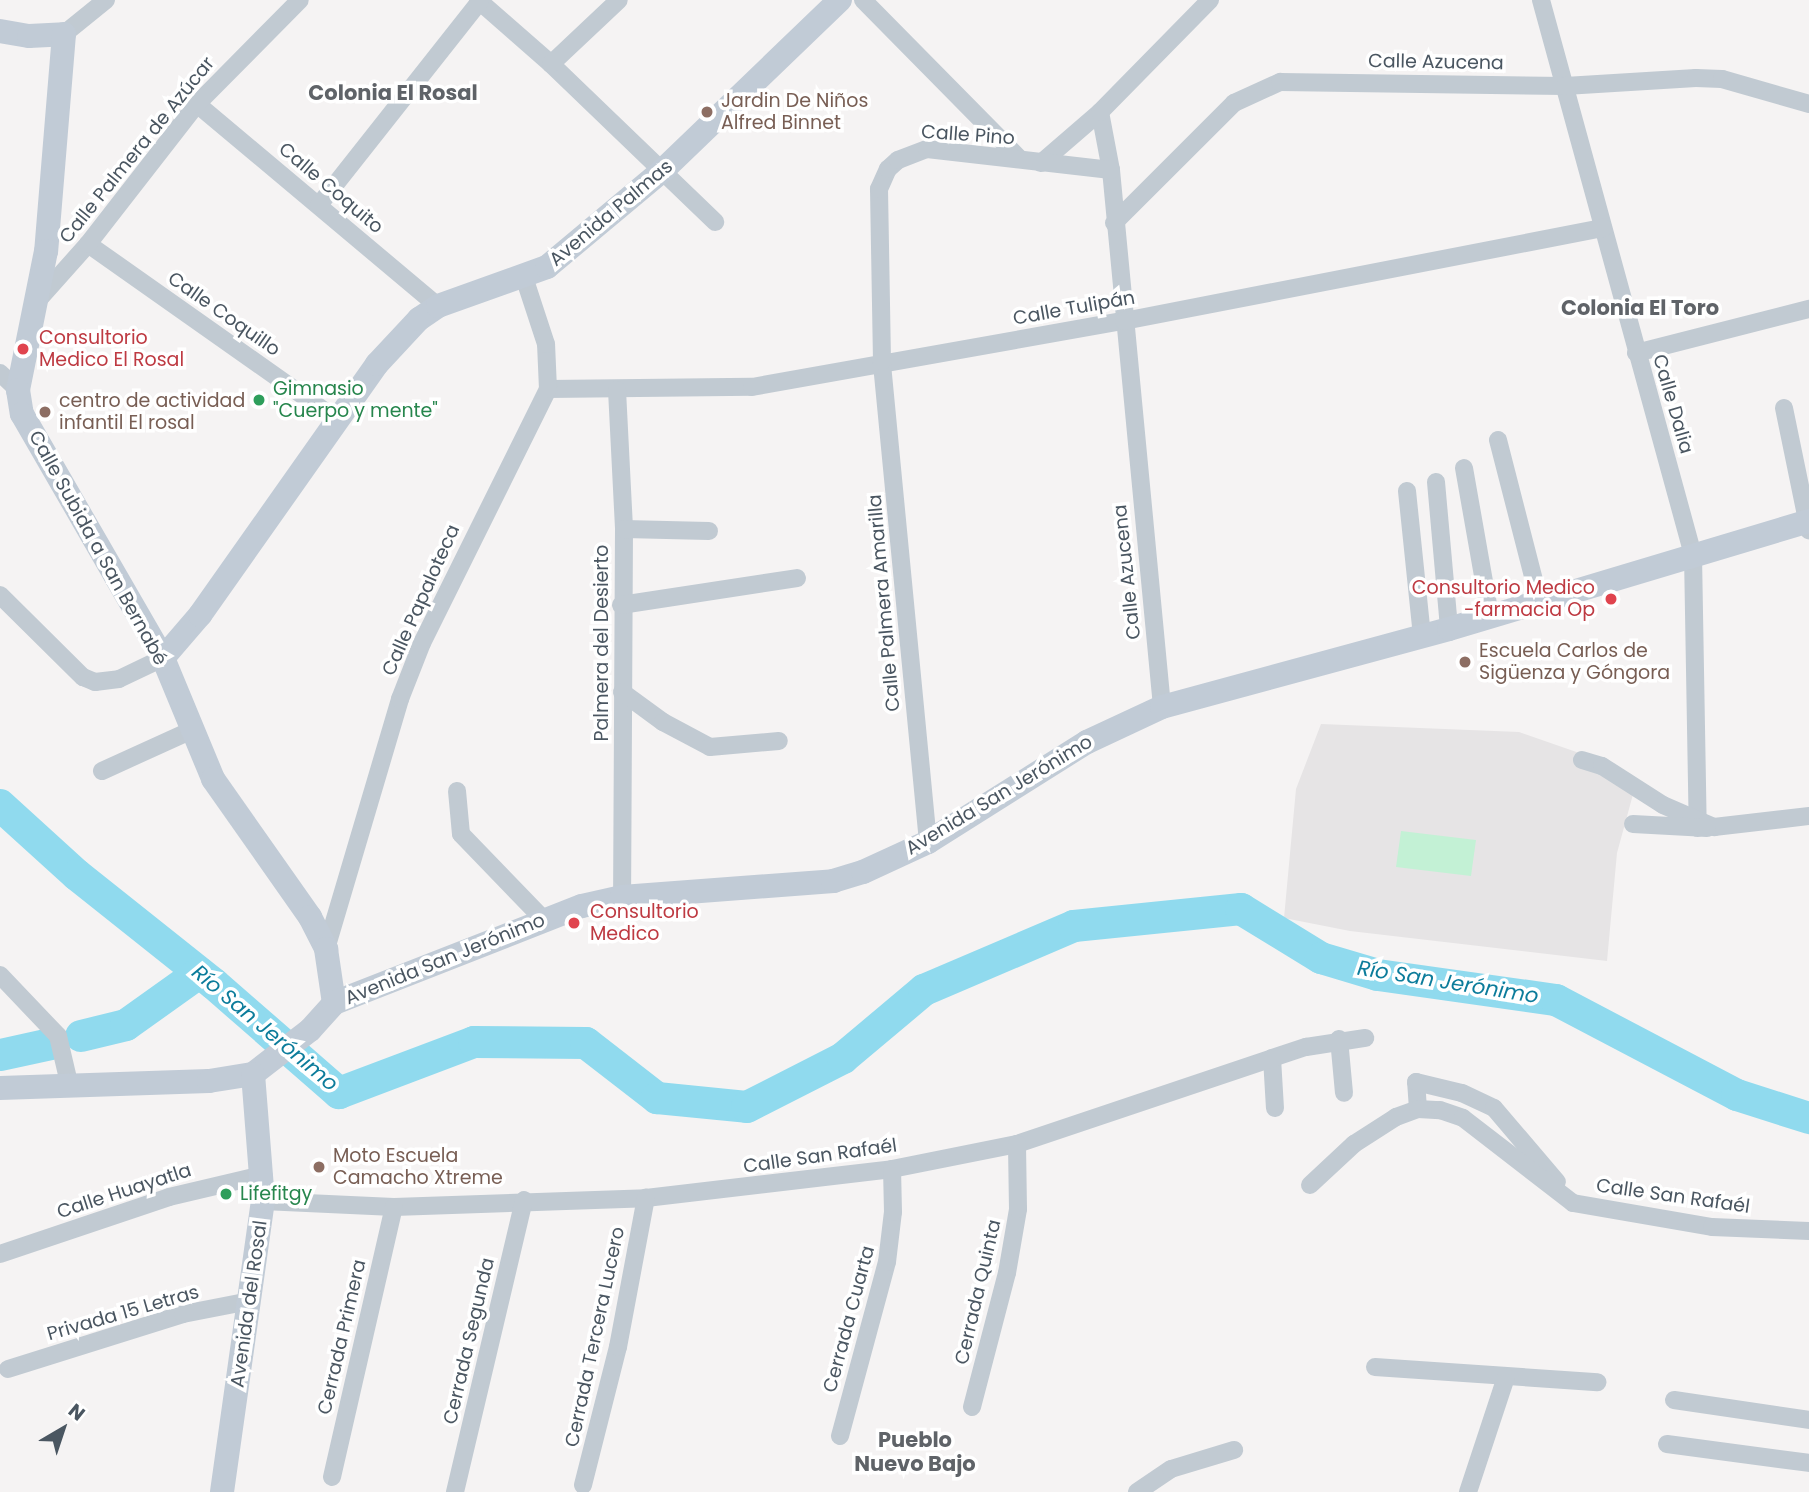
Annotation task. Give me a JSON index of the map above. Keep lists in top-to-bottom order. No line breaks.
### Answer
{"streets":{"street":["Calle Azucena","Calle Pino","Calle Palmera de Azúcar","Calle Coquito","Avenida Palmas","Calle Tulipán","Calle Coquillo","Calle Dalia","Calle Subida a San Bernabé","Calle Papaloteca","Calle Palmera Amarilla","Palmera del Desierto","Avenida San Jerónimo","Calle San Rafaél","Calle Huayatla","Cerrada Quinta","Avenida del Rosal","Privada 15 Letras","Cerrada Cuarta","Cerrada Primera","Cerrada Tercera Lucero","Cerrada Segunda"]},"crossings":[["Calle Azucena","Calle Pino"],["Calle Azucena","Calle Tulipán"],["Calle Azucena","Calle Dalia"],["Calle Azucena","Avenida San Jerónimo"],["Calle Pino","Calle Tulipán"],["Calle Pino","Calle Palmera Amarilla"],["Calle Palmera de Azúcar","Calle Coquito"],["Calle Palmera de Azúcar","Calle Coquillo"],["Calle Palmera de Azúcar","Calle Subida a San Bernabé"],["Calle Coquito","Avenida Palmas"],["Avenida Palmas","Calle Coquillo"],["Avenida Palmas","Calle Subida a San Bernabé"],["Avenida Palmas","Calle Papaloteca"],["Calle Tulipán","Calle Dalia"],["Calle Tulipán","Calle Papaloteca"],["Calle Tulipán","Calle Palmera Amarilla"],["Calle Tulipán","Palmera del Desierto"],["Calle Dalia","Avenida San Jerónimo"],["Calle Subida a San Bernabé","Calle Papaloteca"],["Calle Subida a San Bernabé","Avenida San Jerónimo"],["Calle Palmera Amarilla","Avenida San Jerónimo"],["Palmera del Desierto","Avenida San Jerónimo"],["Avenida San Jerónimo","Avenida del Rosal"],["Calle San Rafaél","Cerrada Quinta"],["Calle San Rafaél","Avenida del Rosal"],["Calle San Rafaél","Cerrada Cuarta"],["Calle San Rafaél","Cerrada Primera"],["Calle San Rafaél","Cerrada Tercera Lucero"],["Calle San Rafaél","Cerrada Segunda"],["Calle Huayatla","Avenida del Rosal"],["Avenida del Rosal","Privada 15 Letras"]],"districts":["Colonia El Rosal","Colonia El Toro","Pueblo Nuevo Bajo"],"water":["Río San Jerónimo"],"places":["Jardin De Niños Alfred Binnet","Consultorio Medico El Rosal","Gimnasio \"Cuerpo y mente\"","centro de actividad infantil El rosal","Consultorio Medico -farmacia Op","Escuela Carlos de Sigüenza y Góngora","Consultorio Medico","Moto Escuela Camacho Xtreme","Lifefitgy"],"north":"top right"}
